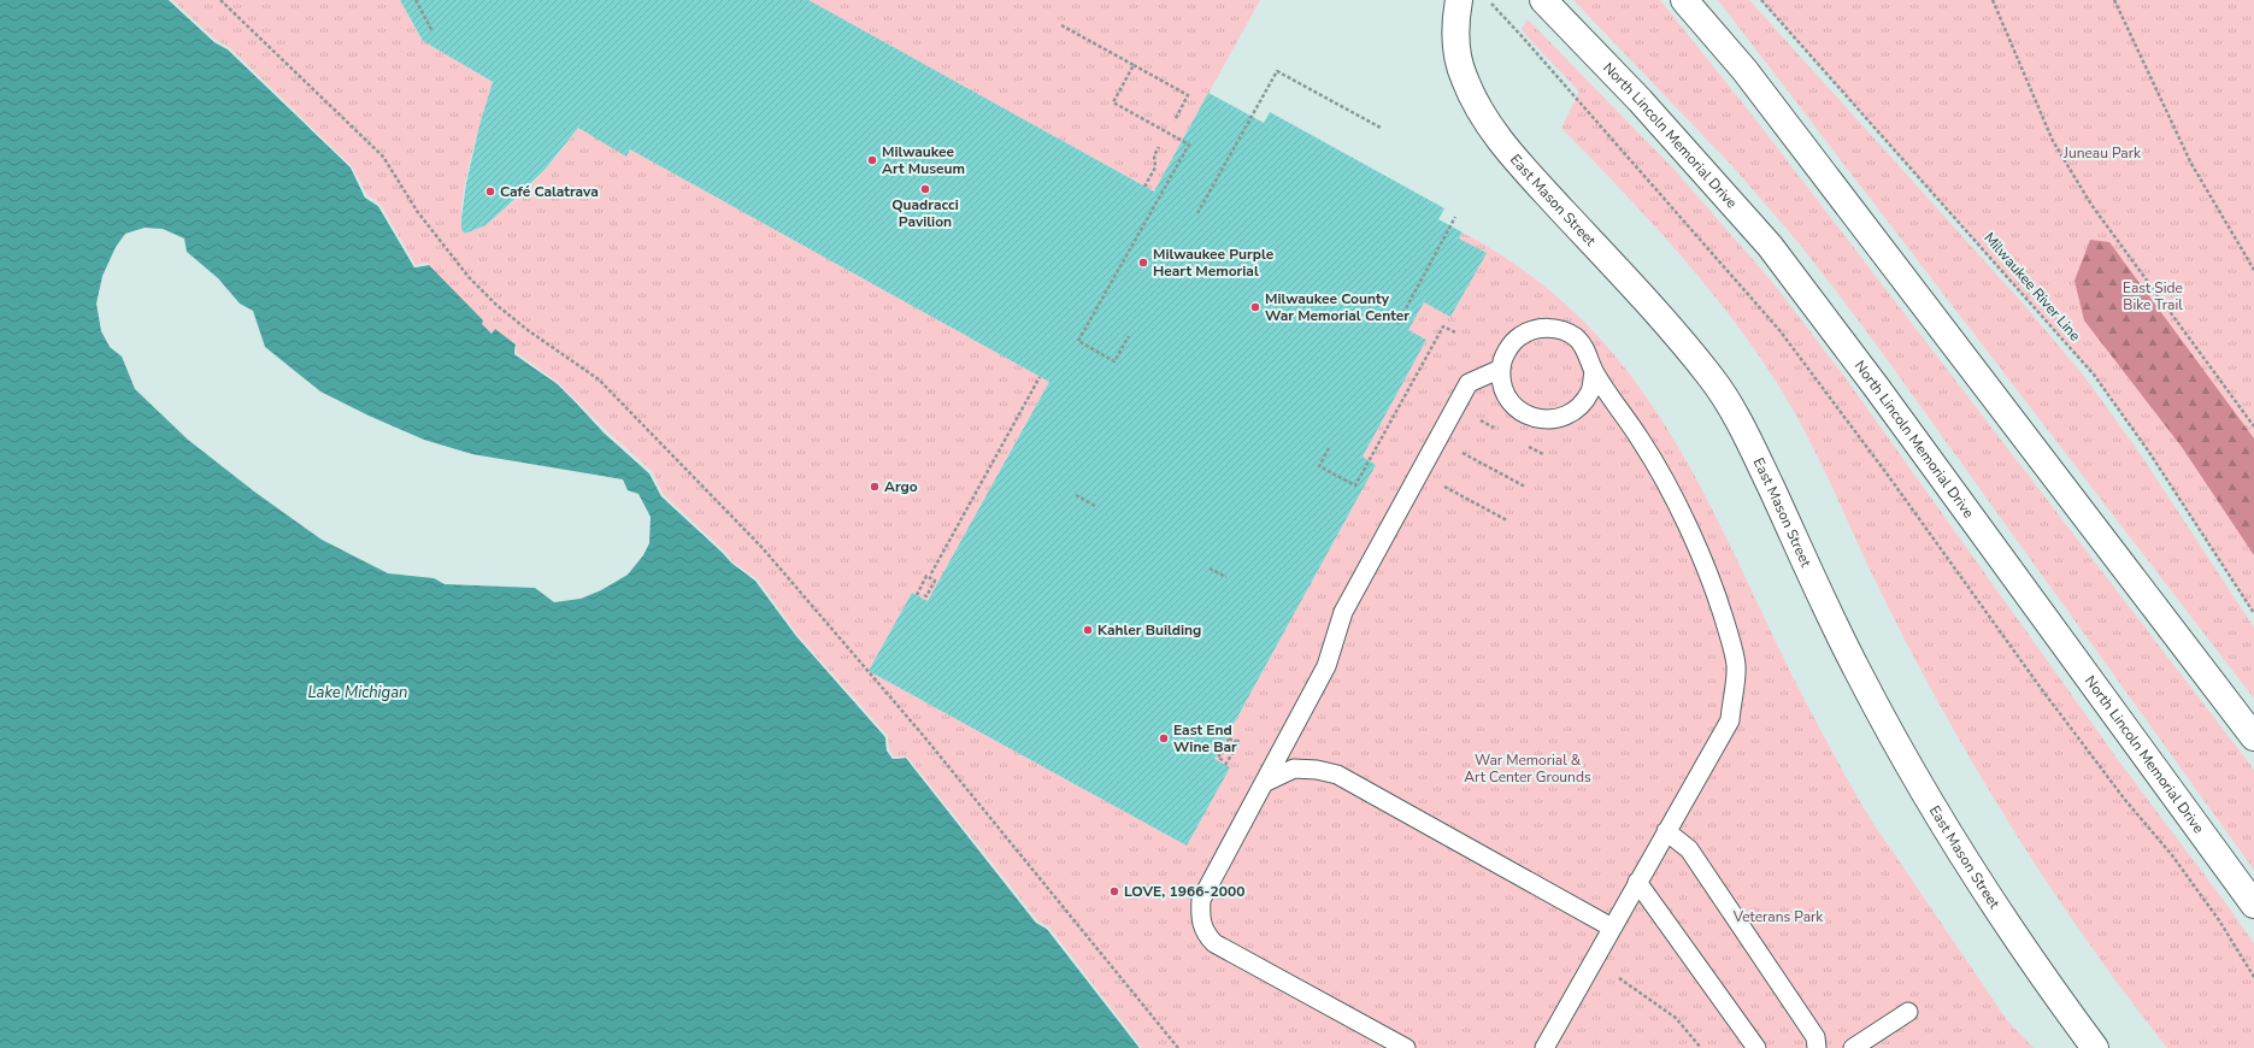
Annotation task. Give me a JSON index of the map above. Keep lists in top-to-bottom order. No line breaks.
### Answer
{"streets":{"main road":["North Lincoln Memorial Drive","East Mason Street"],"path":["Milwaukee River Line"]},"water":["Lake Michigan"],"parks":["Juneau Park","East Side Bike Trail","War Memorial & Art Center Grounds","Veterans Park"],"places":["Milwaukee Art Museum","Quadracci Pavilion","Café Calatrava","Milwaukee Purple Heart Memorial","Milwaukee County War Memorial Center","Argo","Kahler Building","East End Wine Bar","LOVE, 1966-2000"]}
